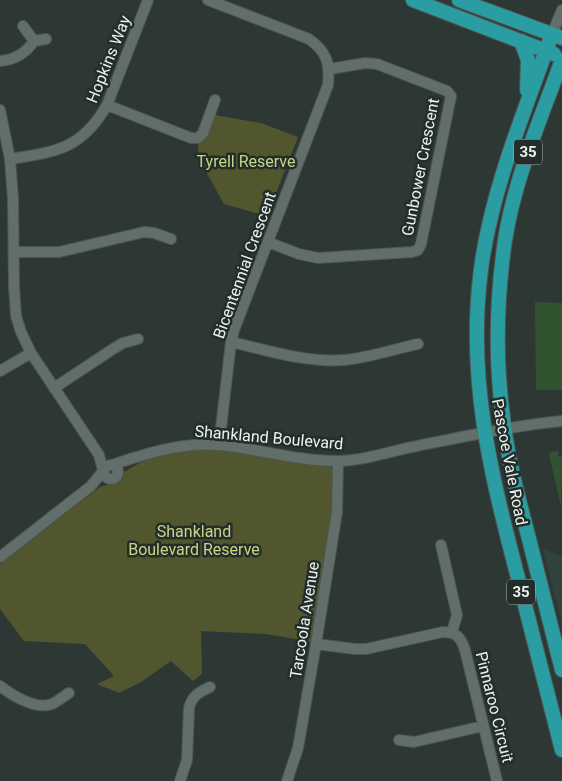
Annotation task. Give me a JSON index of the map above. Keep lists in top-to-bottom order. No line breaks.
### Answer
{"streets":{"main road":["35","Pascoe Vale Road"],"street":["Hopkins Way","Gunbower Crescent","Bicentennial Crescent","Shankland Boulevard","Tarcoola Avenue","Pinnaroo Circuit"]},"crossings":[["Gunbower Crescent","Bicentennial Crescent"],["Bicentennial Crescent","Shankland Boulevard"],["Shankland Boulevard","Pascoe Vale Road"],["Shankland Boulevard","Tarcoola Avenue"]],"parks":["Tyrell Reserve","Shankland Boulevard Reserve"]}
